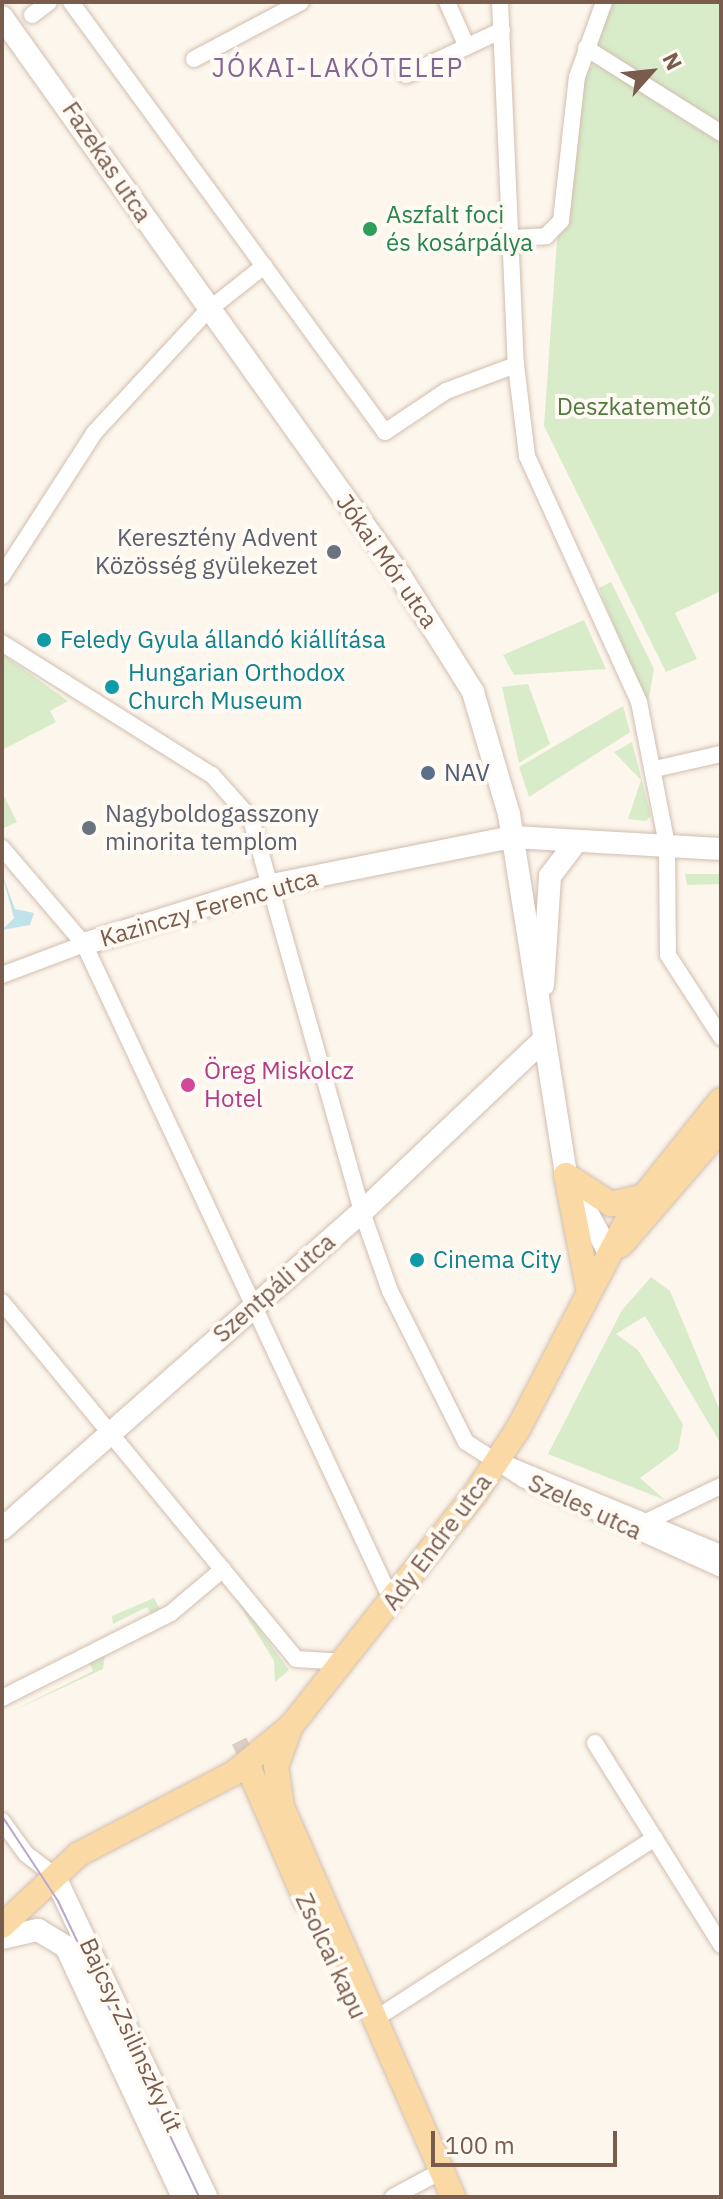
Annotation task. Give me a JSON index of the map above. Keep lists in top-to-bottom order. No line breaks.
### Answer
{"streets":{"main road":["Ady Endre utca","Zsolcai kapu"],"street":["Fazekas utca","Jókai Mór utca","Kazinczy Ferenc utca","Szentpáli utca","Szeles utca","Bajcsy-Zsilinszky út"]},"crossings":[["Fazekas utca","Jókai Mór utca"],["Jókai Mór utca","Kazinczy Ferenc utca"],["Kazinczy Ferenc utca","Szeles utca"],["Szentpáli utca","Szeles utca"],["Szeles utca","Ady Endre utca"],["Ady Endre utca","Zsolcai kapu"],["Ady Endre utca","Bajcsy-Zsilinszky út"]],"districts":["JÓKAI-LAKÓTELEP"],"parks":["Deszkatemető"],"places":["Aszfalt foci és kosárpálya","Keresztény Advent Közösség gyülekezet","Feledy Gyula állandó kiállítása","Hungarian Orthodox Church Museum","NAV","Nagyboldogasszony minorita templom","Öreg Miskolcz Hotel","Cinema City"],"scale_bar":"100 m","north":"top right"}
